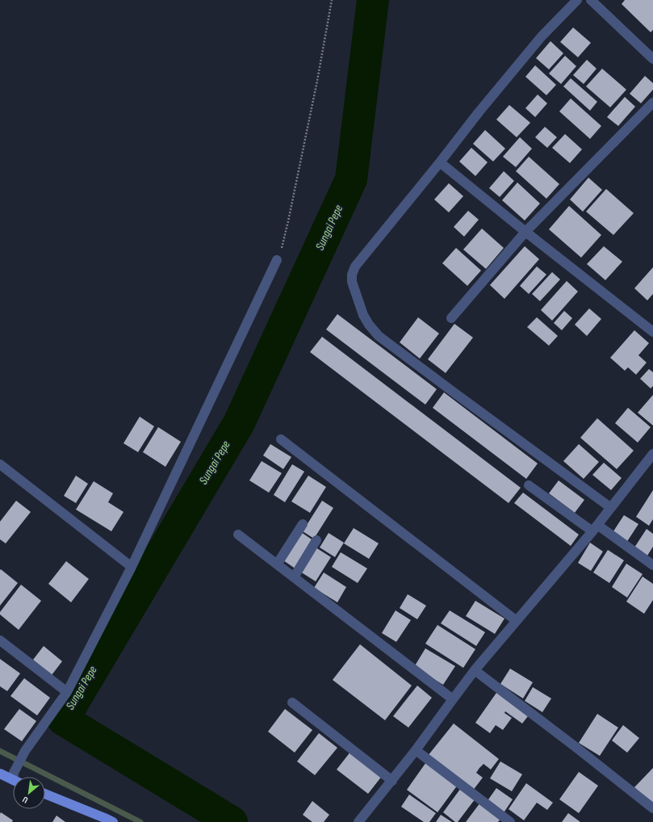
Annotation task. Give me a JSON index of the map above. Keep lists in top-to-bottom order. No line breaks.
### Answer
{"water":["Sungai Pepe"],"north":"bottom left"}
